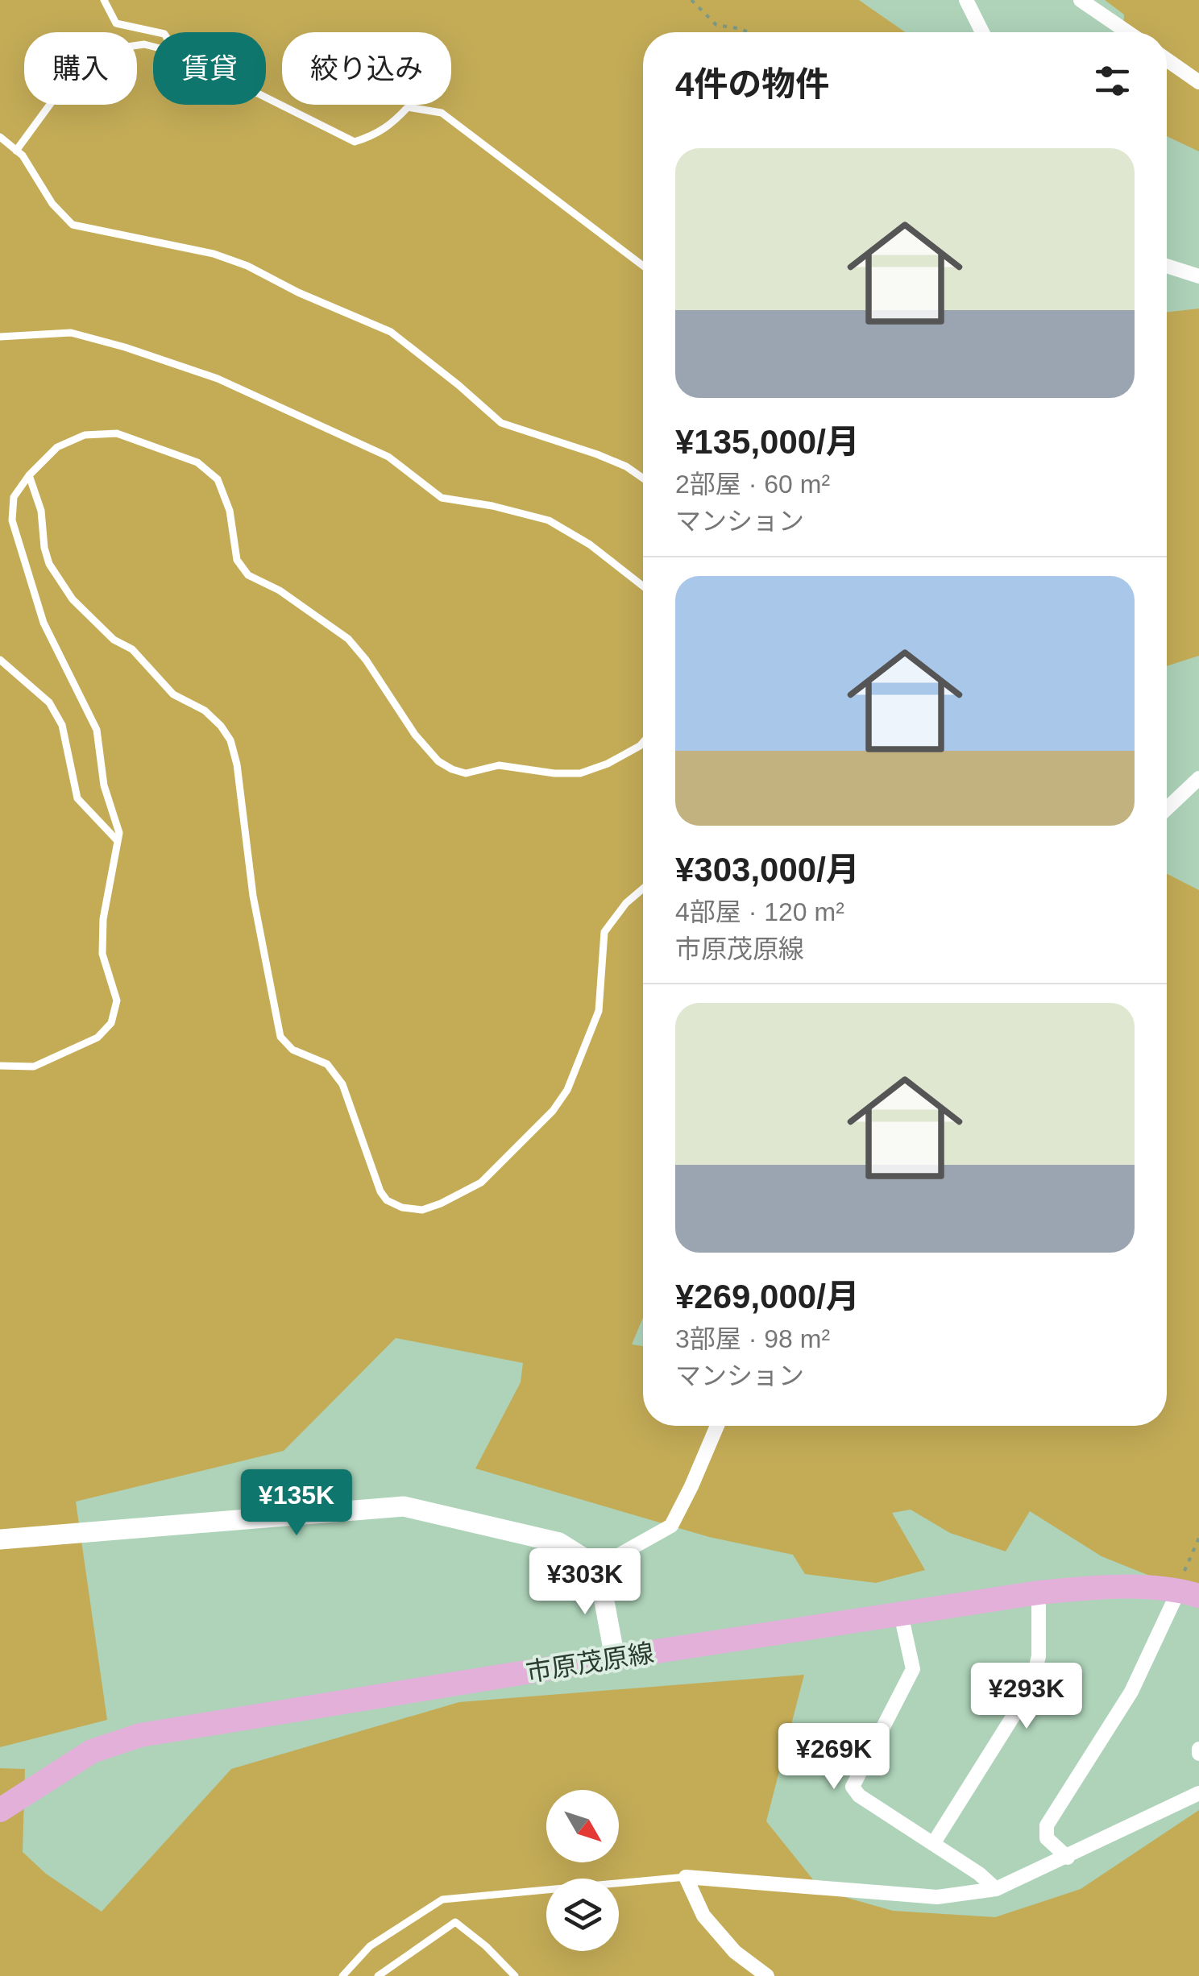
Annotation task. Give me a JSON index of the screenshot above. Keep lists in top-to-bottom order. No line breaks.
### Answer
{"streets":{"main road":["市原茂原線"]},"north":"bottom right","page":{"chip":["購入","賃貸","絞り込み"],"heading":"4件の物件","list":[{"name":"¥135,000/月","note":"2部屋 · 60 m² · マンション"},{"name":"¥303,000/月","note":"4部屋 · 120 m² · 市原茂原線"},{"name":"¥269,000/月","note":"3部屋 · 98 m² · マンション"}],"price":["¥135K","¥303K","¥293K","¥269K"]}}
